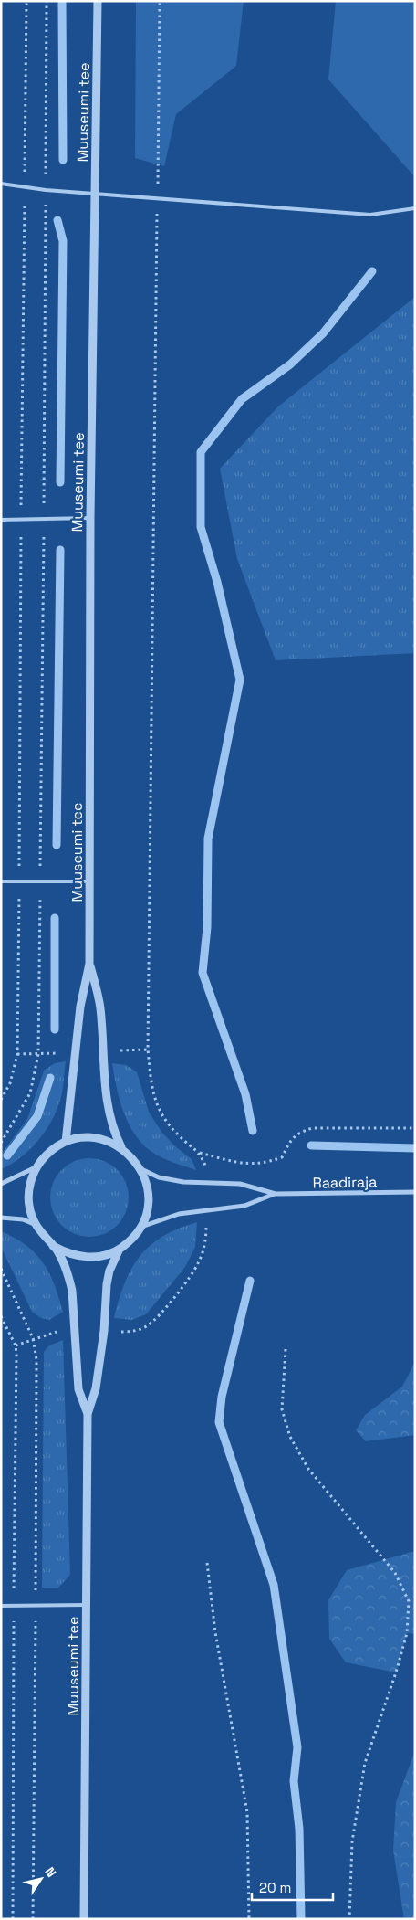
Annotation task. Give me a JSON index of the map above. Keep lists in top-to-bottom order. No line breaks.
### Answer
{"streets":{"street":["Muuseumi tee","Raadiraja"]},"crossings":[["Muuseumi tee","Raadiraja"]],"scale_bar":"20 m","north":"top right"}
